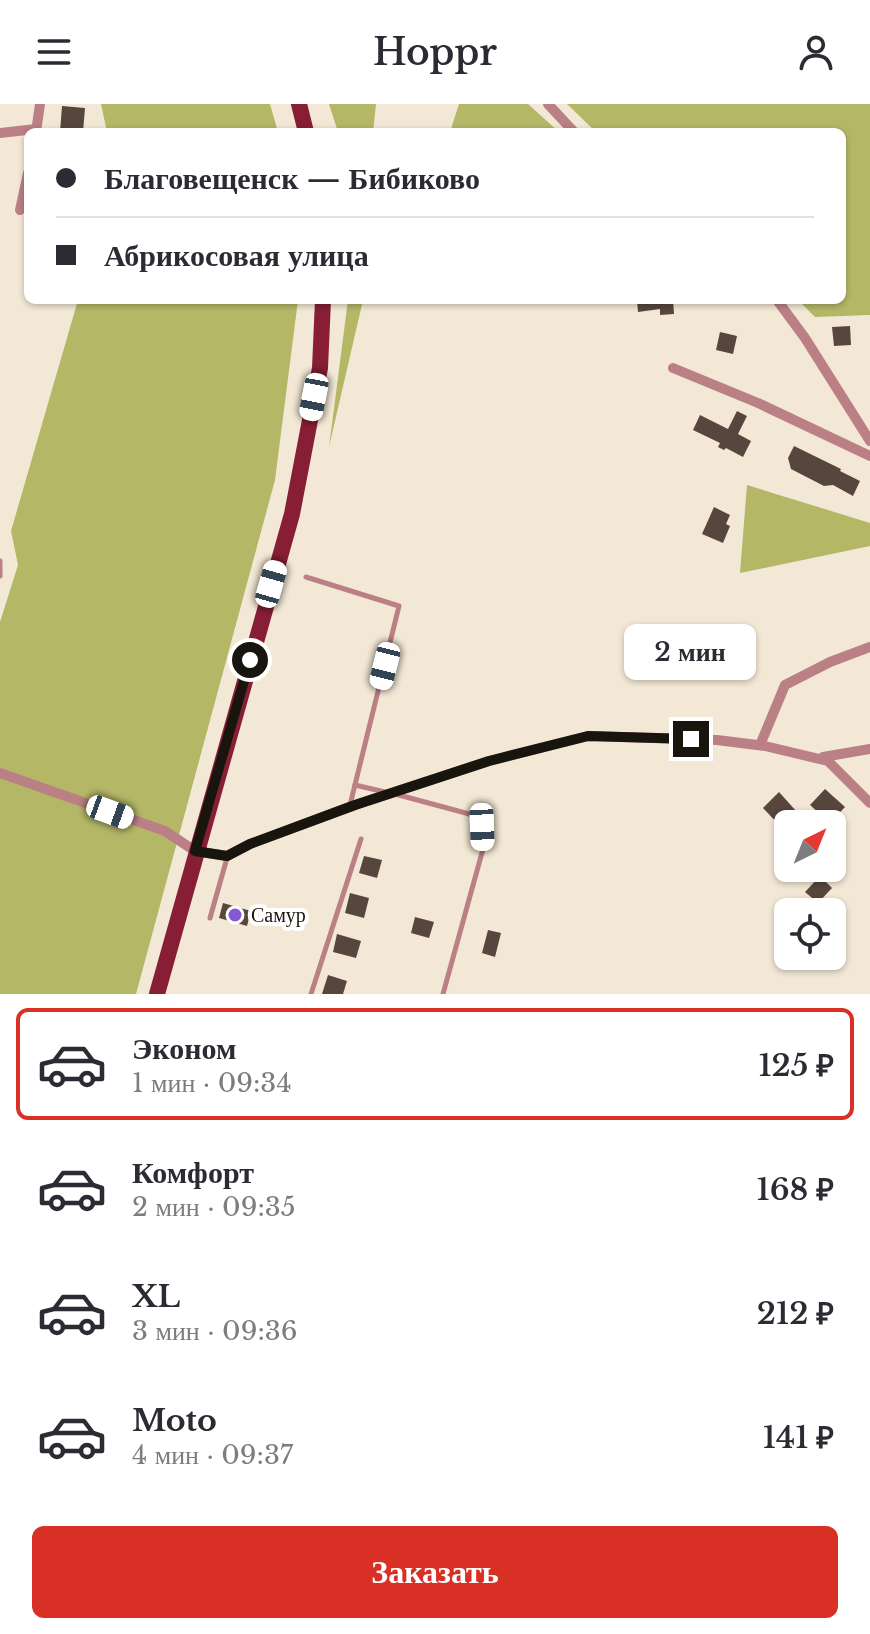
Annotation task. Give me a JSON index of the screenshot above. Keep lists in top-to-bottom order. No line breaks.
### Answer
{"places":["Самур"],"north":"top right","page":{"header":"Hoppr","banner":["Благовещенск — Бибиково","Абрикосовая улица"],"bubble":"2 мин","list":[{"name":"Эконом","note":"1 мин · 09:34","value":"125 ₽"},{"name":"Комфорт","note":"2 мин · 09:35","value":"168 ₽"},{"name":"XL","note":"3 мин · 09:36","value":"212 ₽"},{"name":"Moto","note":"4 мин · 09:37","value":"141 ₽"}],"buttons":"Заказать"}}
